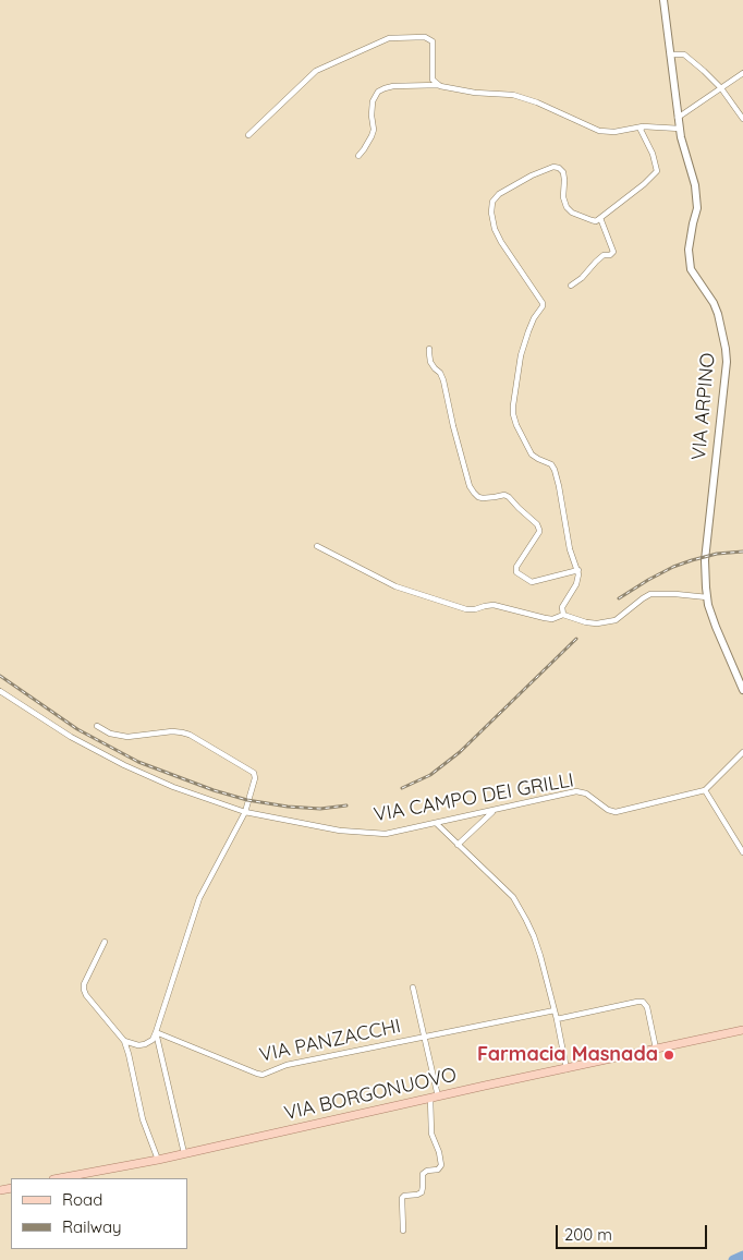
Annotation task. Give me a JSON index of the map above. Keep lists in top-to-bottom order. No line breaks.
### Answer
{"streets":{"main road":["VIA BORGONUOVO"],"street":["VIA ARPINO","VIA CAMPO DEI GRILLI","VIA PANZACCHI"]},"places":["Farmacia Masnada"],"legend":["Road","Railway"],"scale_bar":"200 m"}
